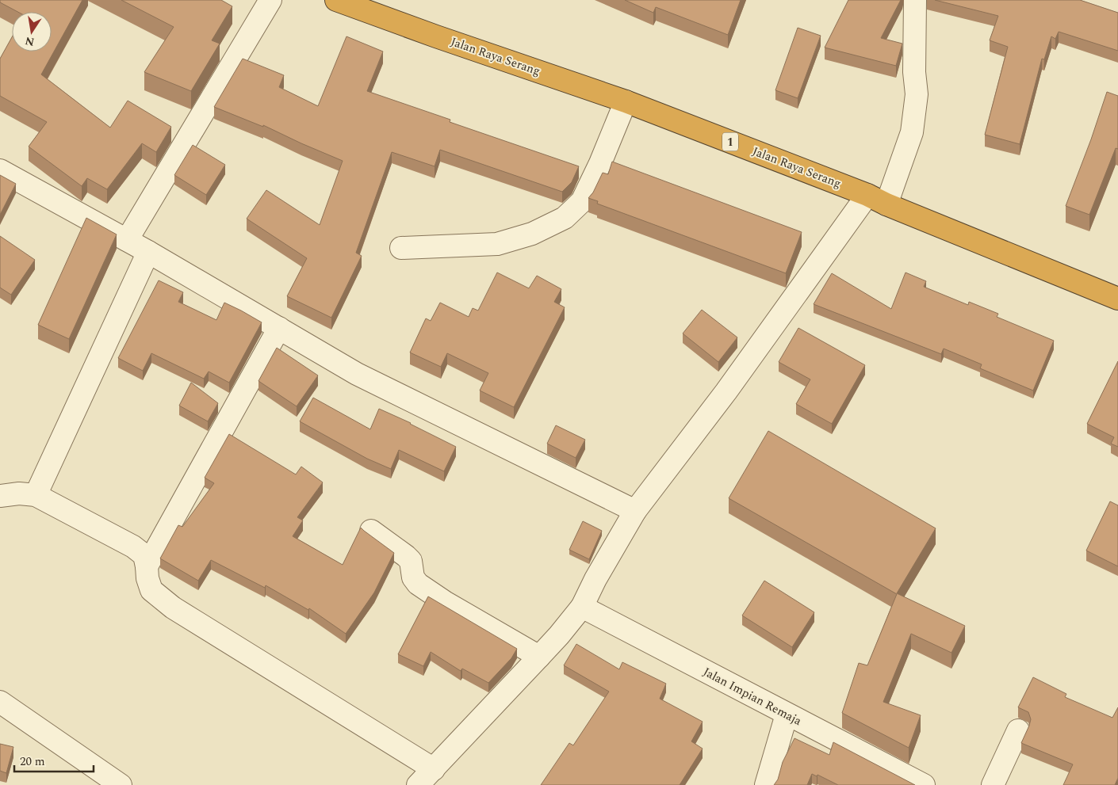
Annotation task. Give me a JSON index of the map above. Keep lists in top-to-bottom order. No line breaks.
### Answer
{"streets":{"highway":["Jalan Raya Serang","1"],"street":["Jalan Impian Remaja"]},"scale_bar":"20 m","north":"bottom"}
